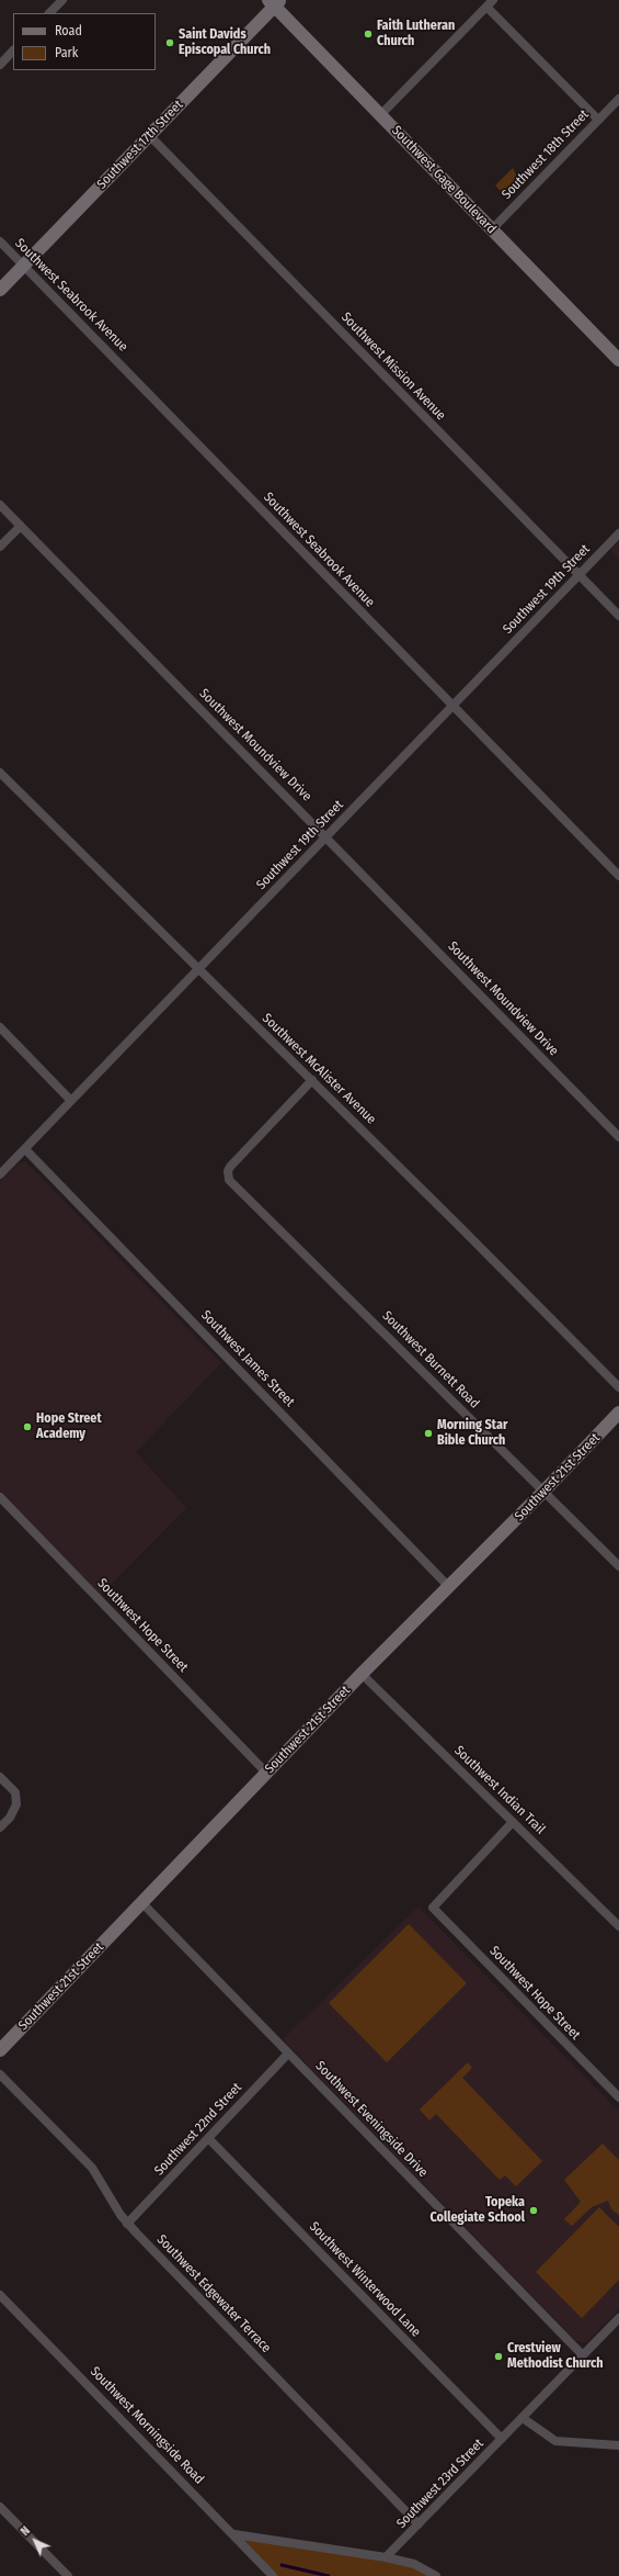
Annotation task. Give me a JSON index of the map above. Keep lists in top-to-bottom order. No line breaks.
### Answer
{"streets":{"main road":["Southwest 17th Street","Southwest Gage Boulevard","Southwest 21st Street"],"street":["Southwest 18th Street","Southwest Seabrook Avenue","Southwest Mission Avenue","Southwest 19th Street","Southwest Moundview Drive","Southwest McAlister Avenue","Southwest James Street","Southwest Burnett Road","Southwest Hope Street","Southwest Indian Trail","Southwest Eveningside Drive","Southwest 22nd Street","Southwest Winterwood Lane","Southwest Edgewater Terrace","Southwest Morningside Road","Southwest 23rd Street"]},"crossings":[["Southwest 17th Street","Southwest Gage Boulevard"],["Southwest 17th Street","Southwest Seabrook Avenue"],["Southwest 17th Street","Southwest Mission Avenue"],["Southwest 18th Street","Southwest Gage Boulevard"],["Southwest Seabrook Avenue","Southwest 19th Street"],["Southwest Mission Avenue","Southwest 19th Street"],["Southwest 19th Street","Southwest Moundview Drive"],["Southwest 19th Street","Southwest McAlister Avenue"],["Southwest 19th Street","Southwest James Street"],["Southwest McAlister Avenue","Southwest Burnett Road"],["Southwest James Street","Southwest 21st Street"],["Southwest Burnett Road","Southwest 21st Street"],["Southwest 21st Street","Southwest Hope Street"],["Southwest 21st Street","Southwest Indian Trail"],["Southwest 21st Street","Southwest Eveningside Drive"],["Southwest Hope Street","Southwest Indian Trail"],["Southwest Eveningside Drive","Southwest 22nd Street"],["Southwest Eveningside Drive","Southwest 23rd Street"],["Southwest 22nd Street","Southwest Winterwood Lane"],["Southwest 22nd Street","Southwest Edgewater Terrace"],["Southwest Winterwood Lane","Southwest 23rd Street"],["Southwest Edgewater Terrace","Southwest 23rd Street"]],"places":["Faith Lutheran Church","Saint Davids Episcopal Church","Hope Street Academy","Morning Star Bible Church","Topeka Collegiate School","Crestview Methodist Church"],"legend":["Road","Park"],"north":"top left"}
